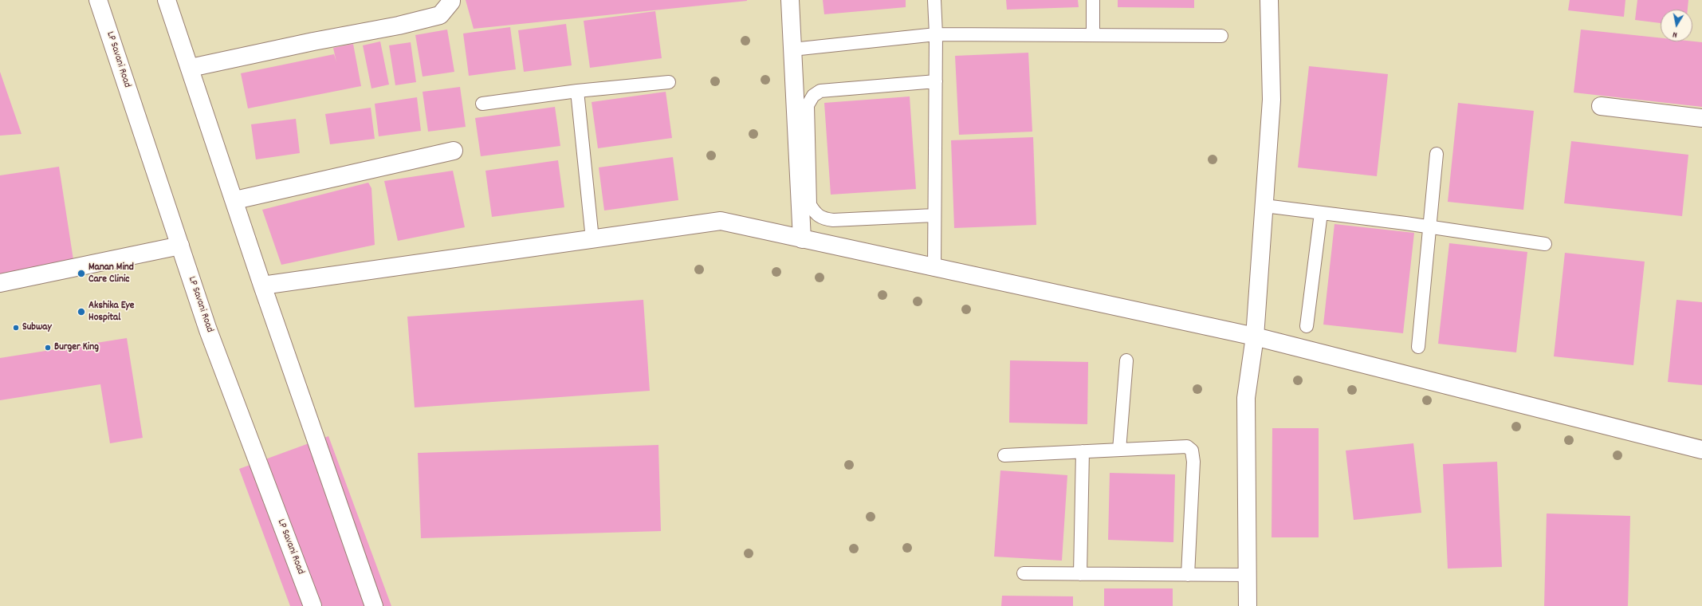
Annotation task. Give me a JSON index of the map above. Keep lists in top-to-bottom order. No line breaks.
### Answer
{"streets":{"street":["LP Savani Road"]},"places":["Manan Mind Care Clinic","Akshika Eye Hospital","Subway","Burger King"],"north":"bottom"}
